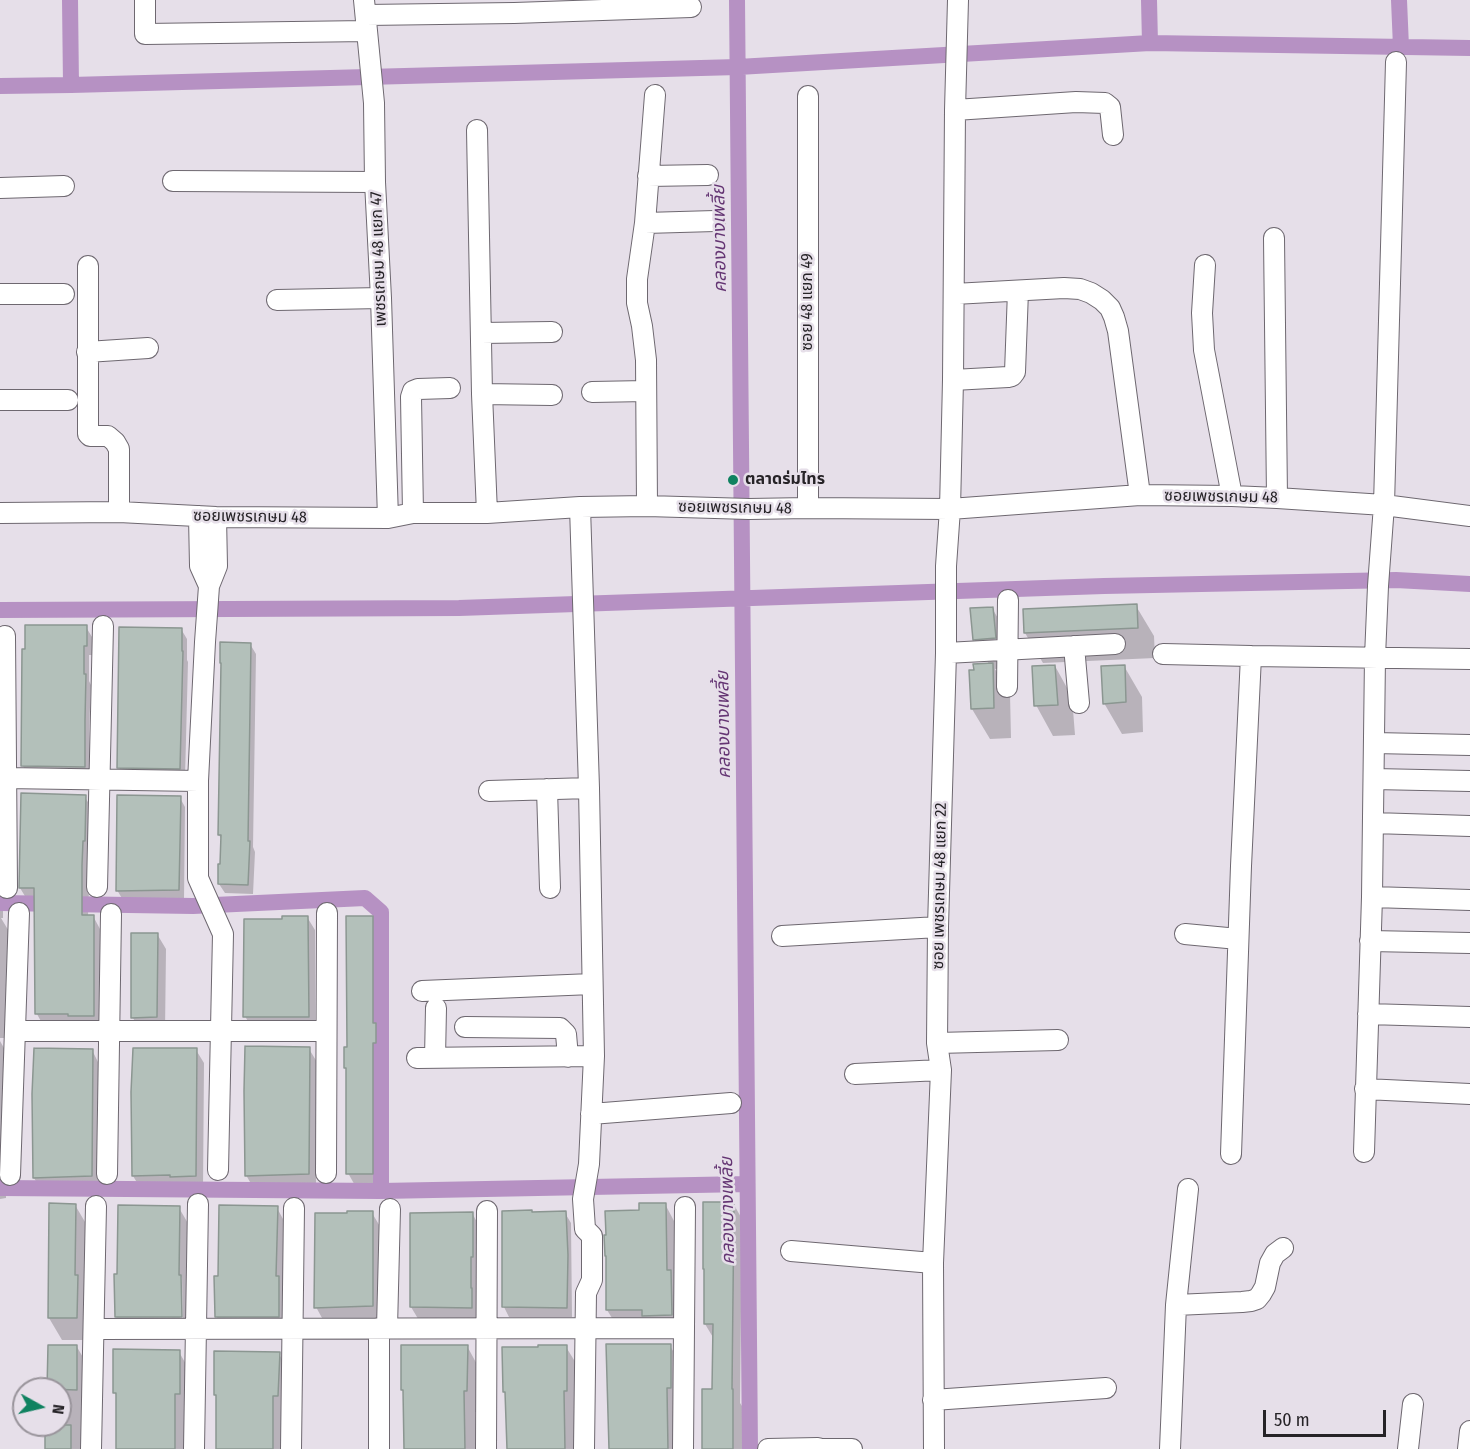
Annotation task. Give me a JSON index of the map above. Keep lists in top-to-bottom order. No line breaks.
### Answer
{"streets":{"street":["เพชรเกษม 48 แยก 47","ซอย 48 แยก 49","ซอยเพชรเกษม 48","ซอย เพชรเกษม 48 แยก 22"]},"crossings":[["เพชรเกษม 48 แยก 47","ซอยเพชรเกษม 48"],["ซอย 48 แยก 49","ซอยเพชรเกษม 48"],["ซอยเพชรเกษม 48","ซอย เพชรเกษม 48 แยก 22"]],"water":["คลองบางเพลี้ย"],"places":["ตลาดร่มไทร"],"scale_bar":"50 m","north":"right"}
